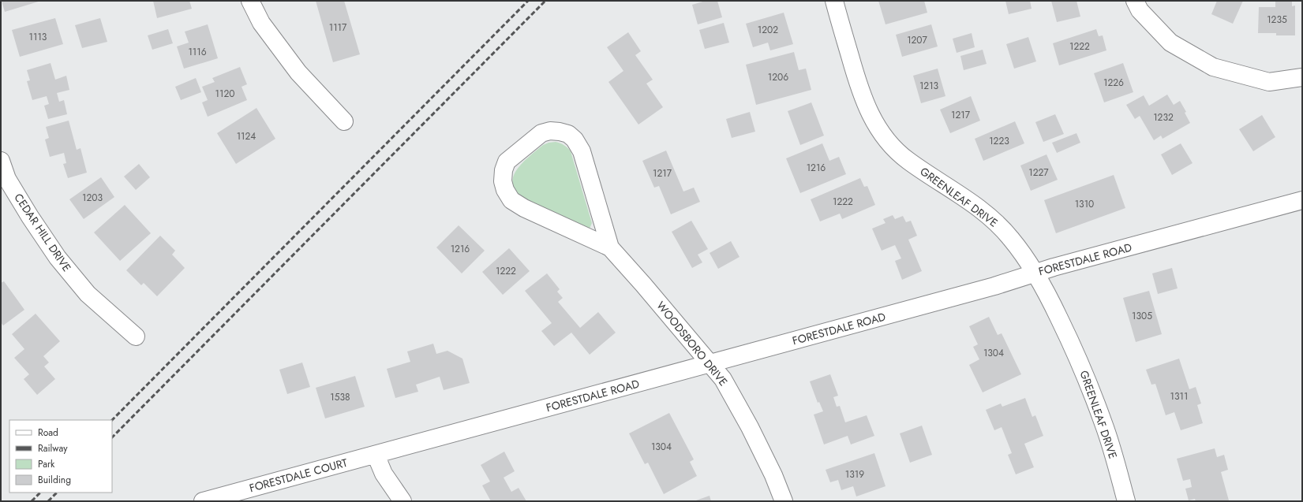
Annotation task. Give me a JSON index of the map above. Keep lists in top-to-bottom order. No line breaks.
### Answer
{"streets":{"street":["GREENLEAF DRIVE","CEDAR HILL DRIVE","FORESTDALE ROAD","WOODSBORO DRIVE","FORESTDALE COURT"]},"crossings":[["GREENLEAF DRIVE","FORESTDALE ROAD"],["FORESTDALE ROAD","WOODSBORO DRIVE"],["FORESTDALE ROAD","FORESTDALE COURT"]],"house_numbers":["1235","1117","1202","1113","1207","1222","1116","1206","1226","1213","1120","1217","1232","1124","1223","1216","1227","1217","1203","1222","1310","1216","1222","1305","1304","1311","1538","1304","1319"],"legend":["Road","Railway","Park","Building"]}
